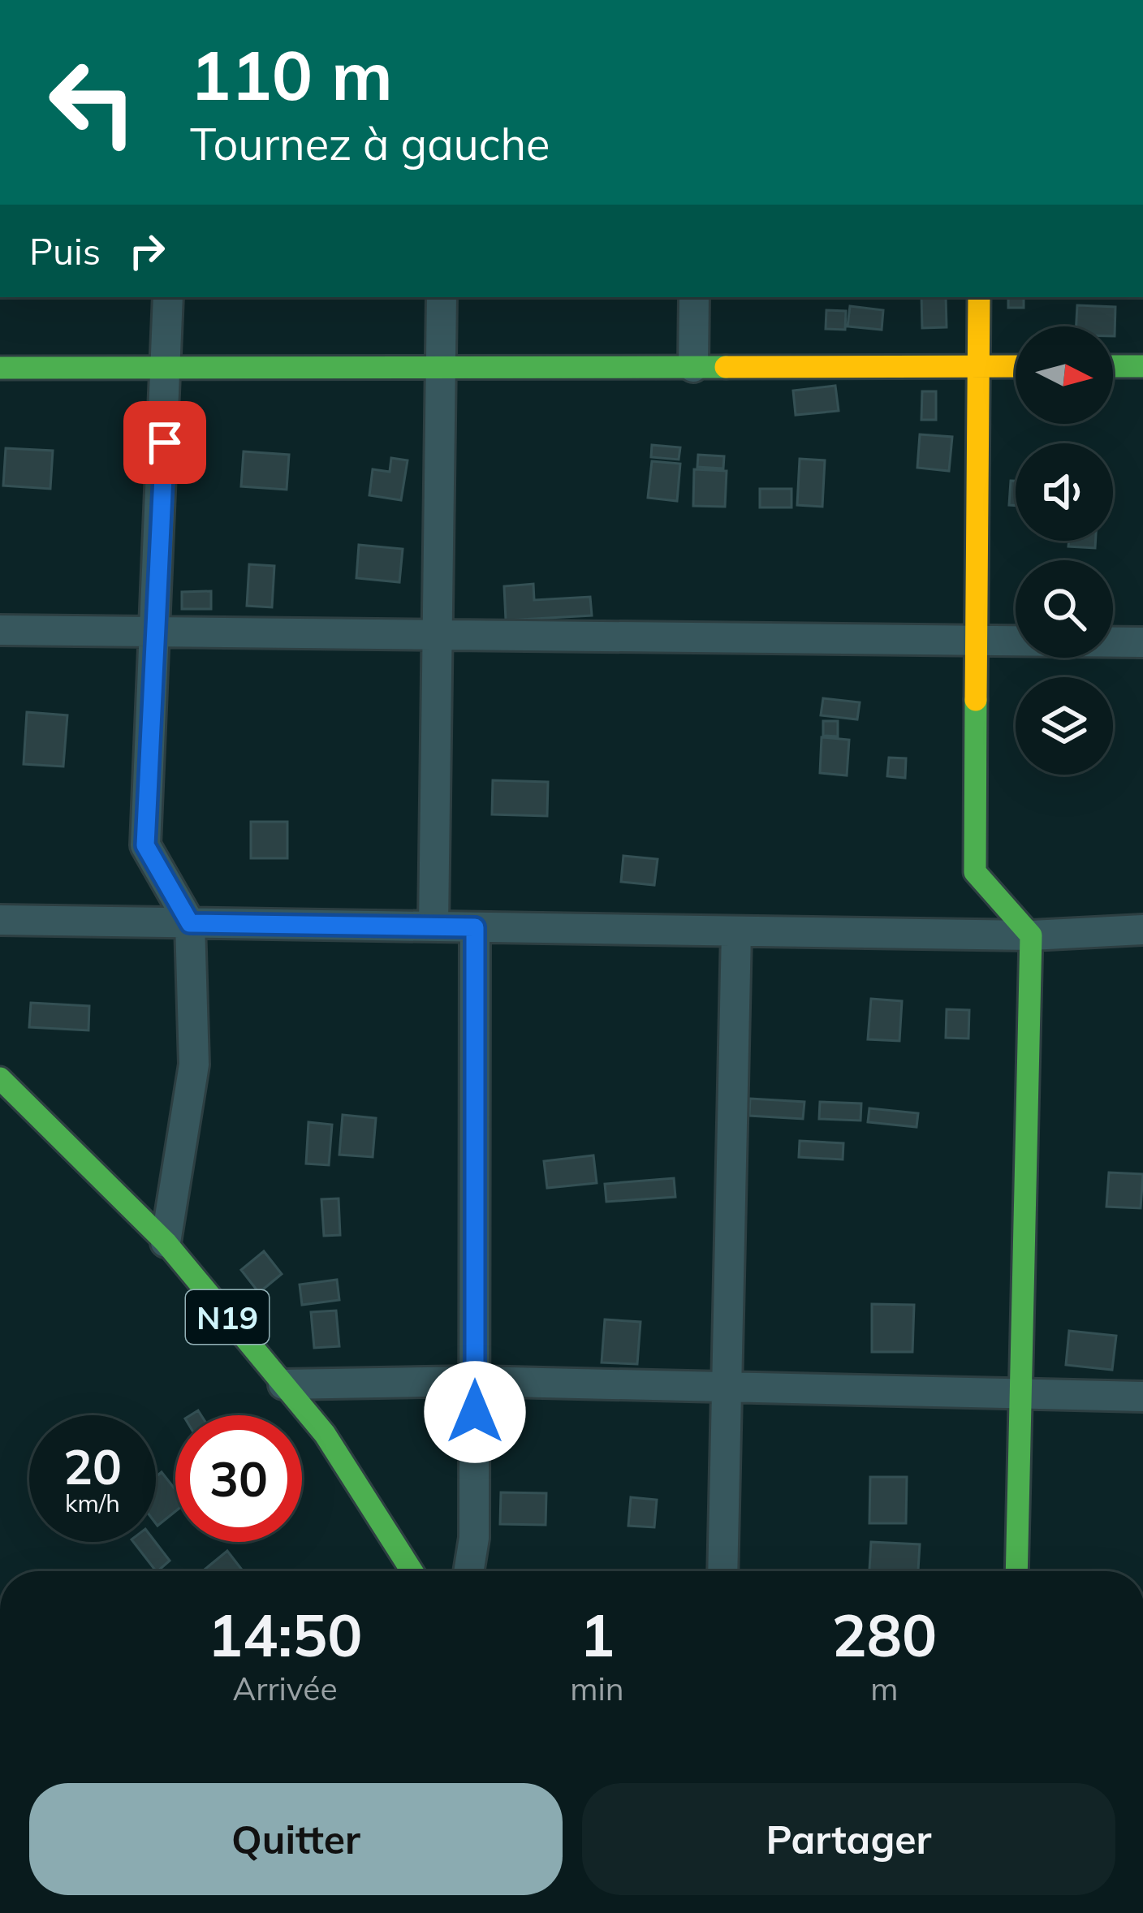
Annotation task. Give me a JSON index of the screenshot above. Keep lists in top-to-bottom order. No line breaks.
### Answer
{"streets":{"street":["N19"]},"north":"right","page":{"turn":["110 m","Tournez à gauche"],"then":"Puis","speed":"20 km/h","limit":"30","eta":["14:50","Arrivée","1","min","280","m"],"buttons":["Quitter","Partager"]}}
